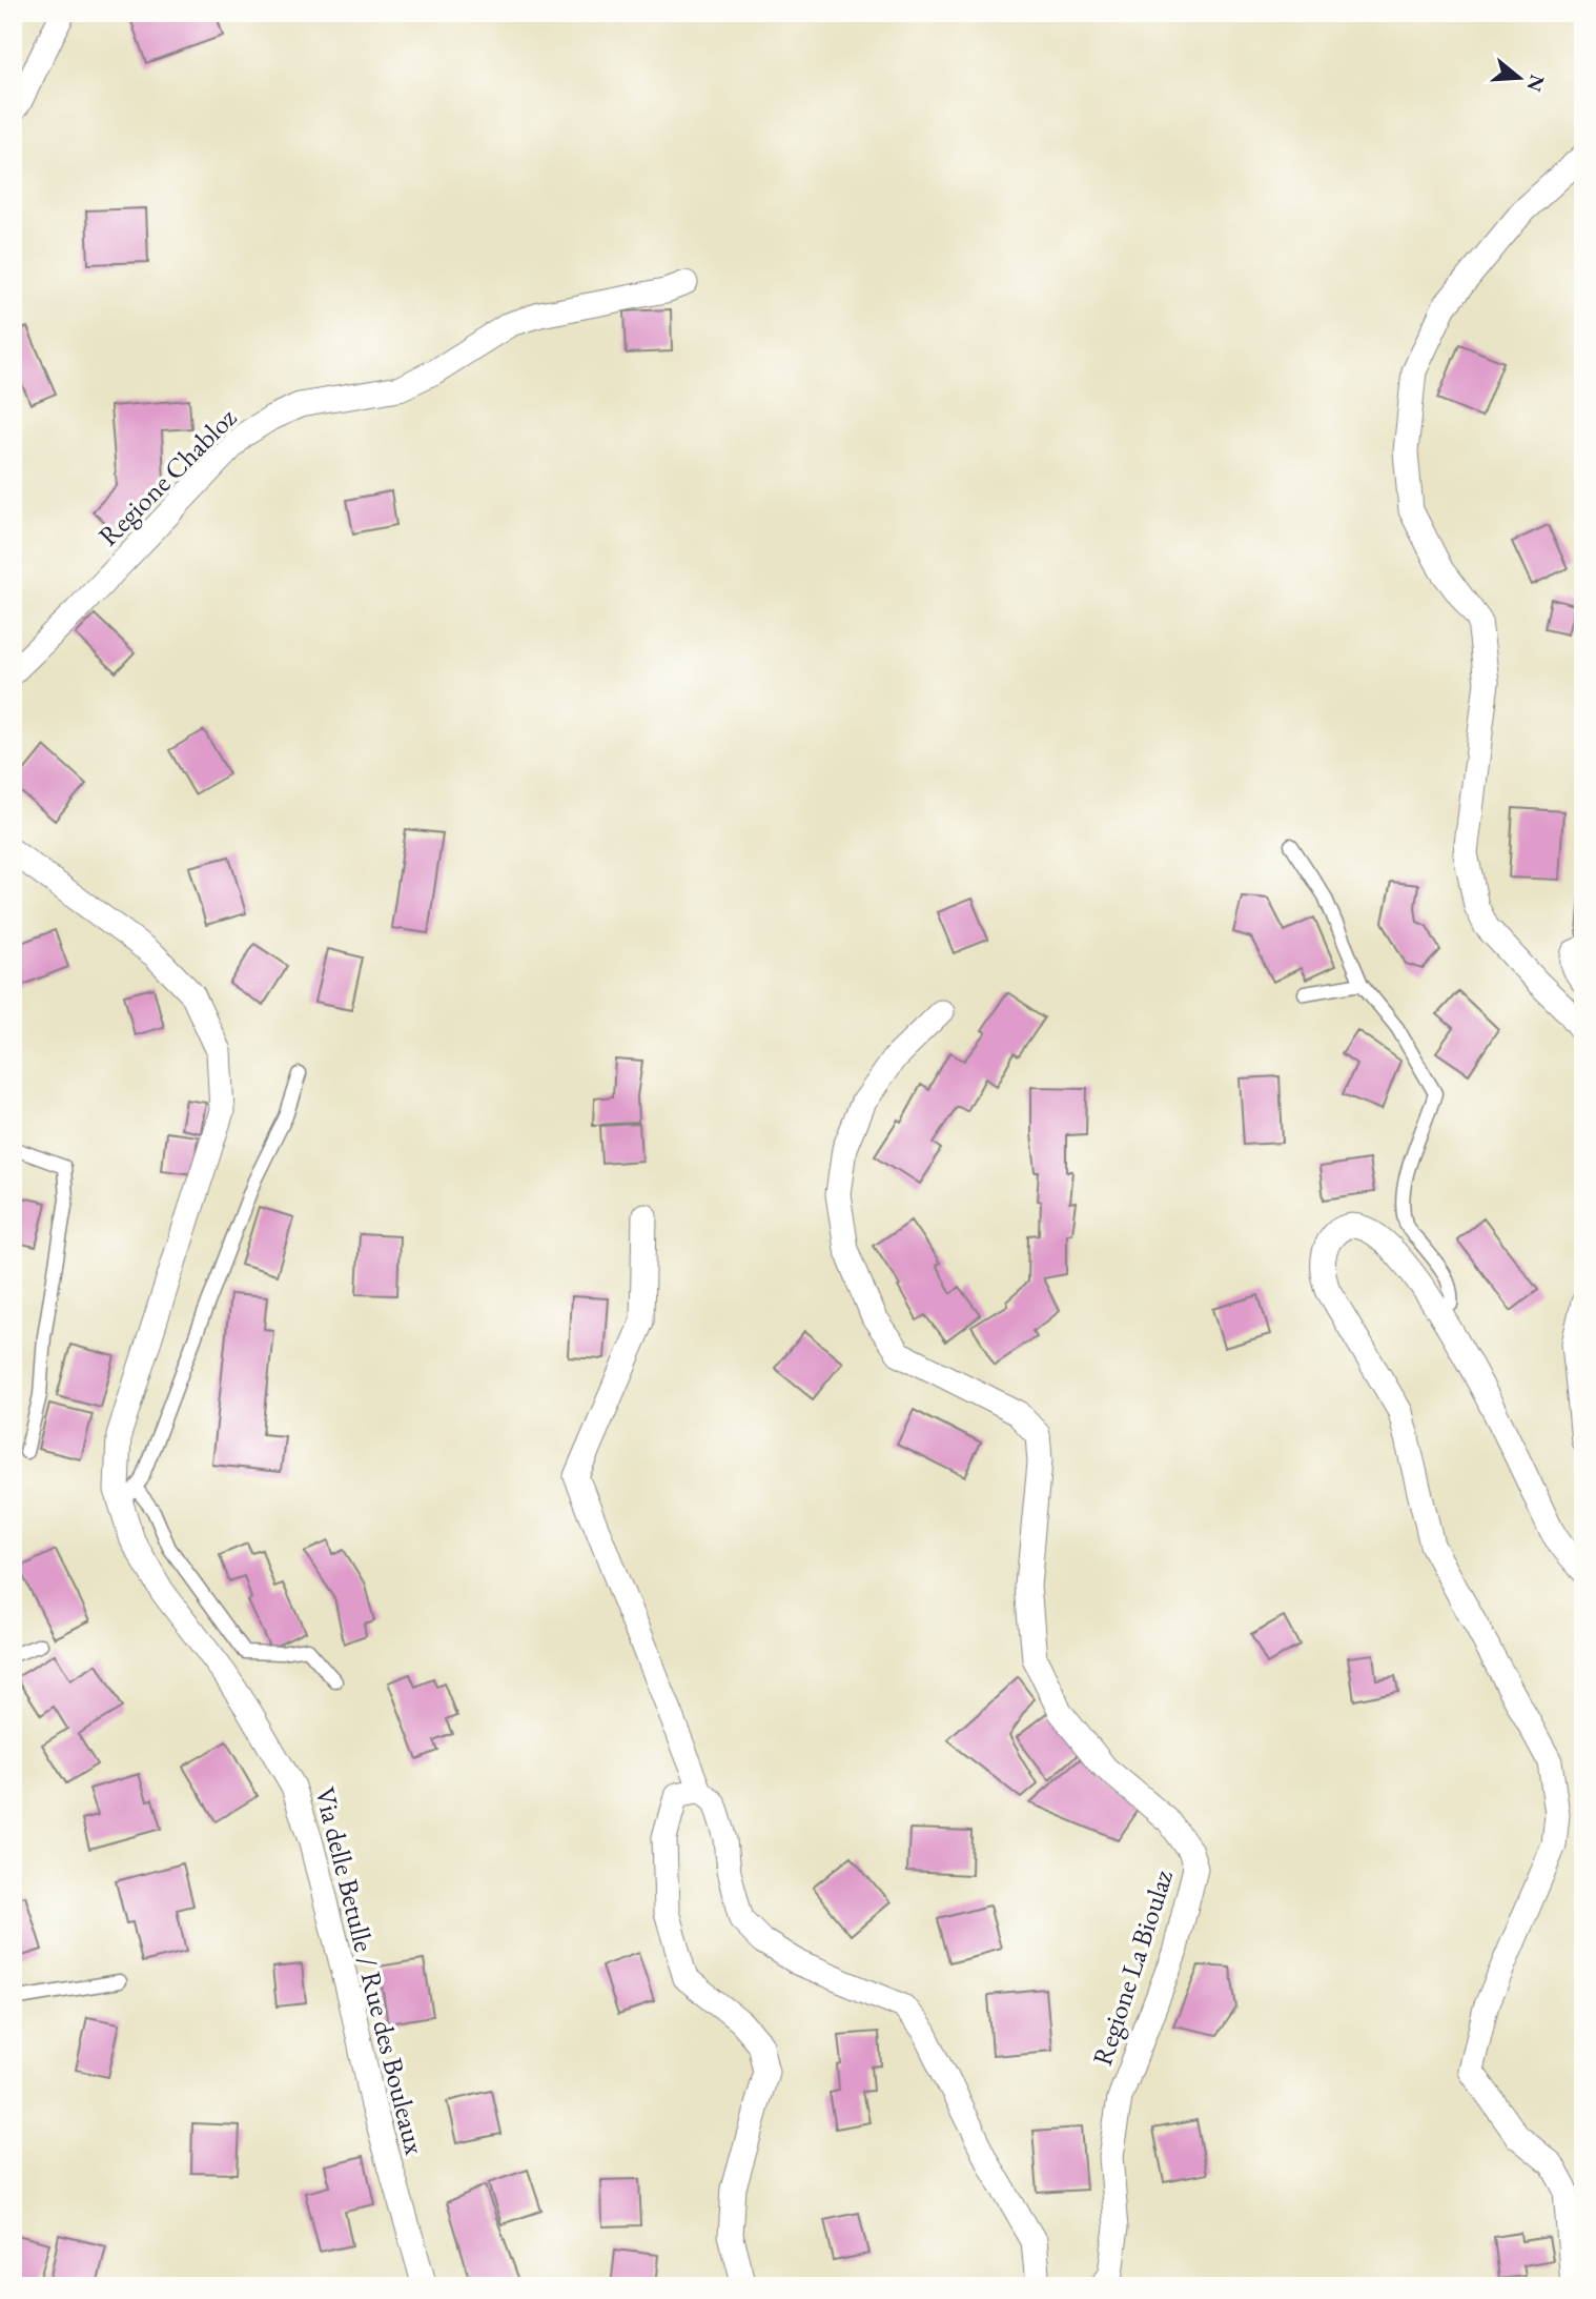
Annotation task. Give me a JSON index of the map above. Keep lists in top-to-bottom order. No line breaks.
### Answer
{"streets":{"street":["Regione Chabloz","Regione La Bioulaz","Via delle Betulle / Rue des Bouleaux"]},"north":"right"}
